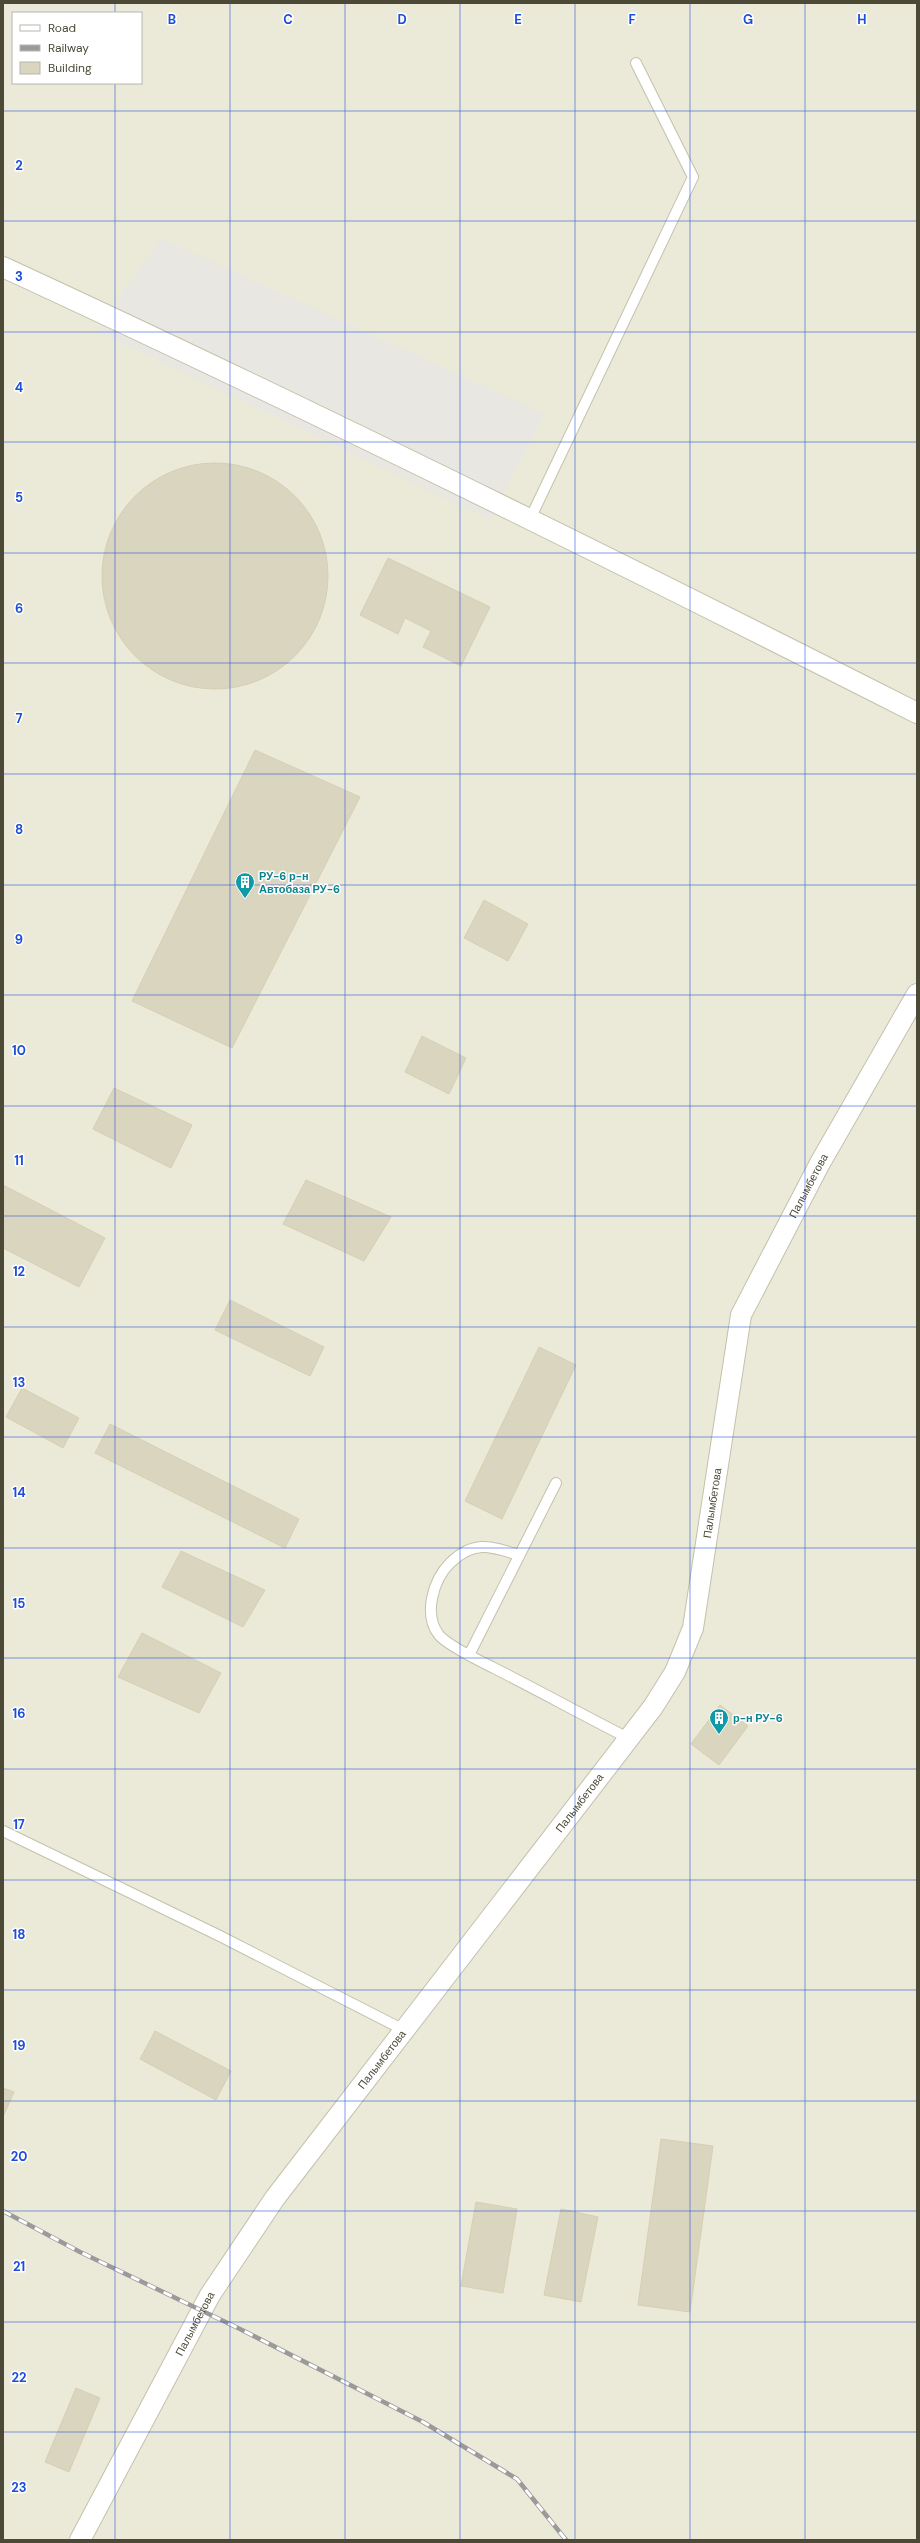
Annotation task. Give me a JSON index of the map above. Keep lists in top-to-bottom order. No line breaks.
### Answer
{"streets":{"street":["Палымбетова"]},"places":{"building":["РУ-6 р-н Автобаза РУ-6","р-н РУ-6"]},"legend":["Road","Railway","Building"],"grid":{"columns":["B","C","D","E","F","G","H"],"rows":["2","3","4","5","6","7","8","9","10","11","12","13","14","15","16","17","18","19","20","21","22","23"]}}
